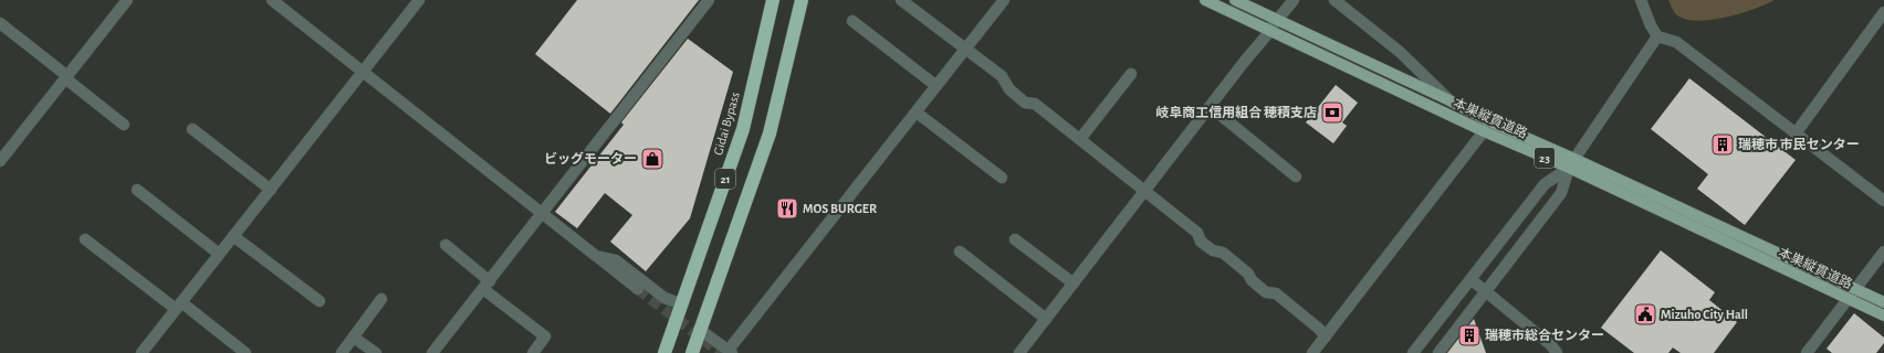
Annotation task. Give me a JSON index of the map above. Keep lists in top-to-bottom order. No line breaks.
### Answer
{"streets":{"highway":["Gidai Bypass","21"],"main road":["本巣縦貫道路","23"]},"places":{"bank":["岐阜商工信用組合 穂積支店"],"building":["瑞穂市 市民センター","瑞穂市総合センター"],"shop":["ビッグモーター"],"restaurant":["MOS BURGER"],"public building":["Mizuho City Hall"]}}
